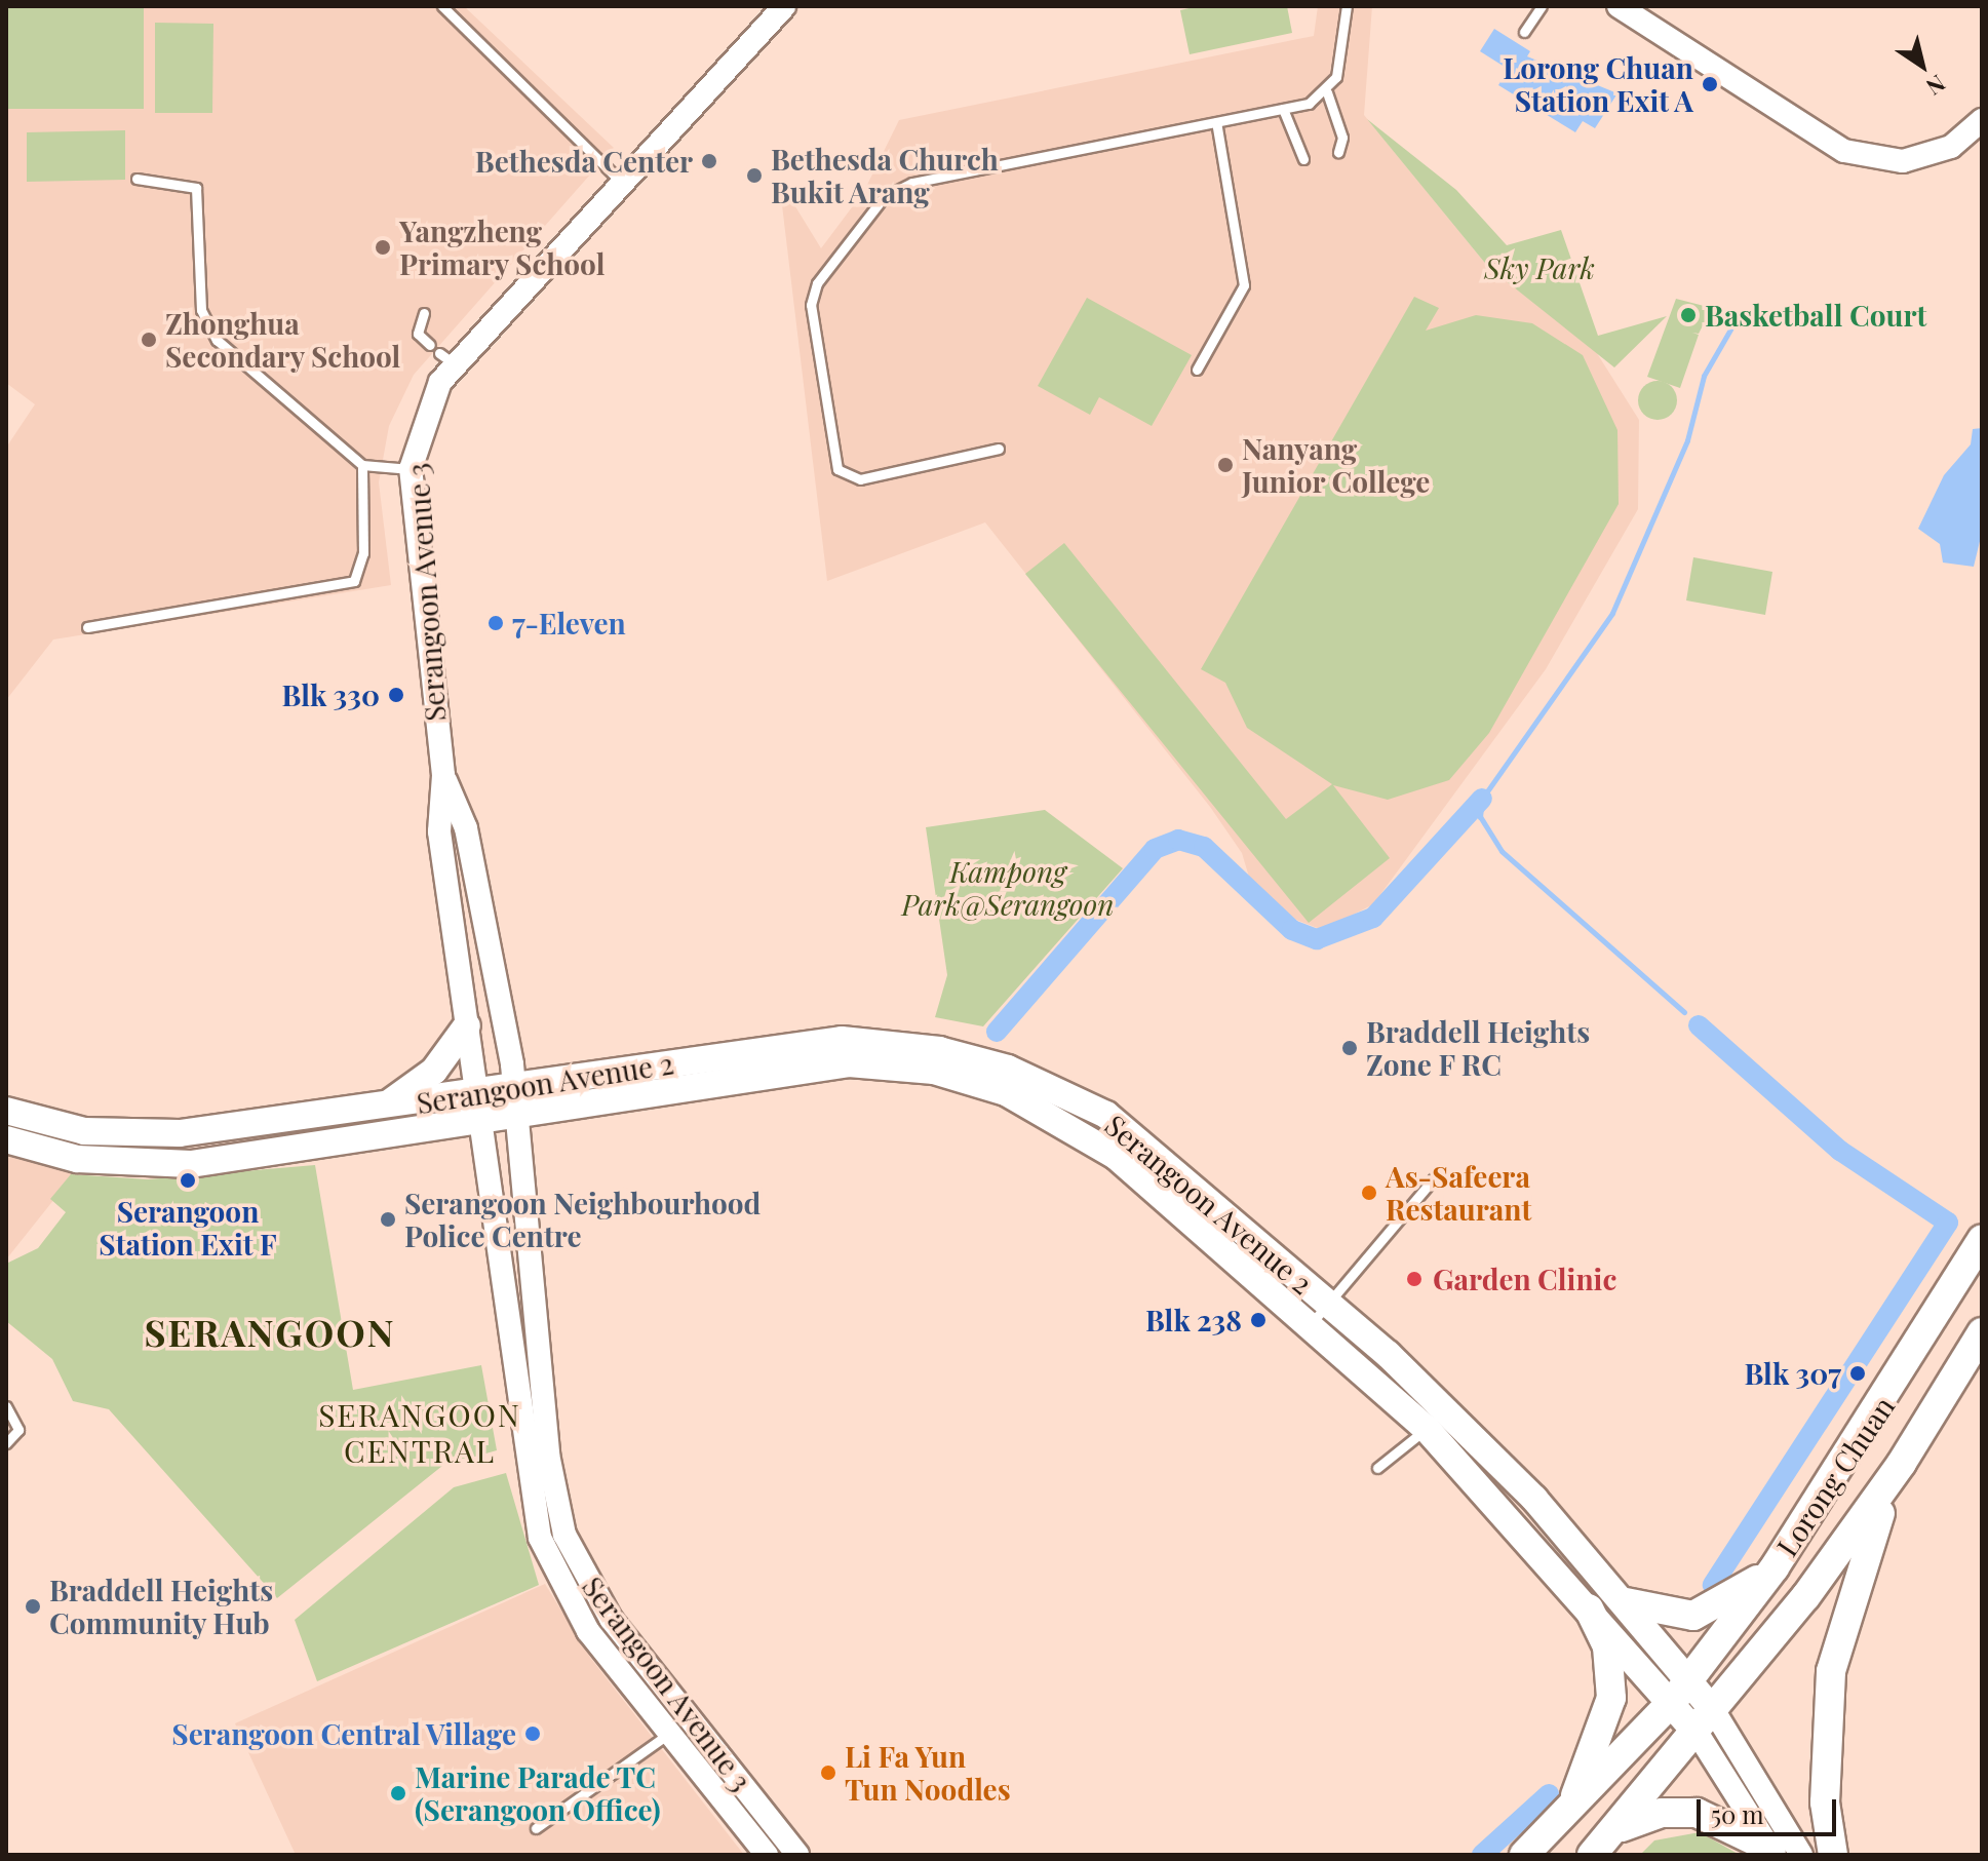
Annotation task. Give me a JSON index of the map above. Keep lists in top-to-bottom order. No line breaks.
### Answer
{"streets":{"main road":["Serangoon Avenue 2","Lorong Chuan"],"street":["Serangoon Avenue 3"]},"crossings":[["Serangoon Avenue 3","Serangoon Avenue 2"],["Serangoon Avenue 2","Lorong Chuan"]],"districts":["SERANGOON","SERANGOON CENTRAL"],"parks":["Sky Park","Kampong Park@Serangoon"],"places":["Lorong Chuan Station Exit A","Bethesda Center","Bethesda Church Bukit Arang","Yangzheng Primary School","Basketball Court","Zhonghua Secondary School","Nanyang Junior College","7-Eleven","Blk 330","Braddell Heights Zone F RC","Serangoon Station Exit F","As-Safeera Restaurant","Serangoon Neighbourhood Police Centre","Garden Clinic","Blk 238","Blk 307","Braddell Heights Community Hub","Serangoon Central Village","Li Fa Yun Tun Noodles","Marine Parade TC (Serangoon Office)"],"scale_bar":"50 m","north":"bottom right"}
